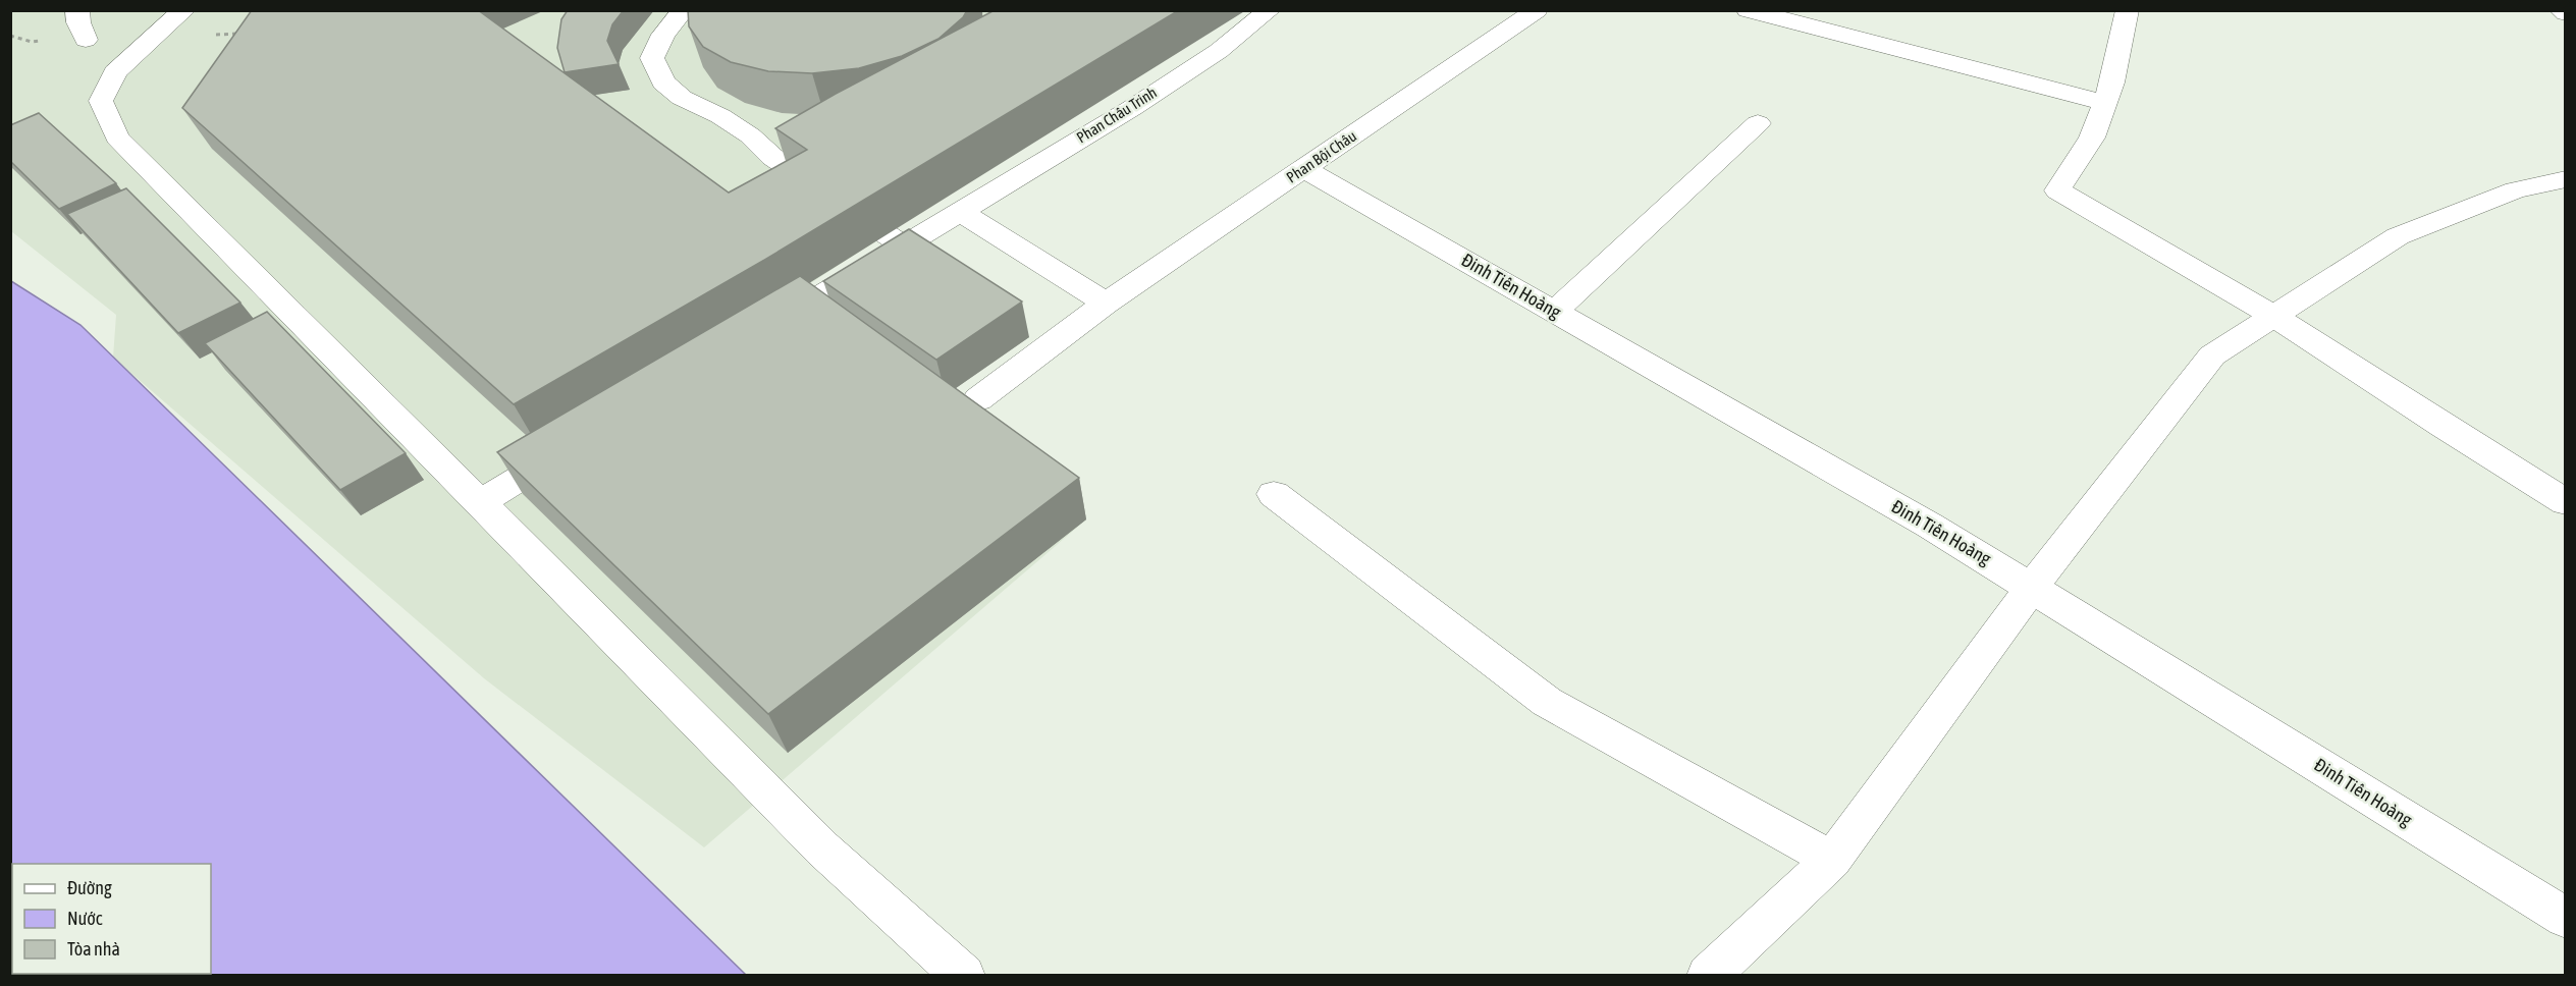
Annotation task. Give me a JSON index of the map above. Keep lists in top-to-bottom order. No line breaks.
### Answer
{"streets":{"street":["Phan Châu Trinh","Phan Bội Châu","Đinh Tiên Hoàng"]},"crossings":[["Phan Bội Châu","Đinh Tiên Hoàng"]],"legend":["Đường","Nước","Tòa nhà"]}
